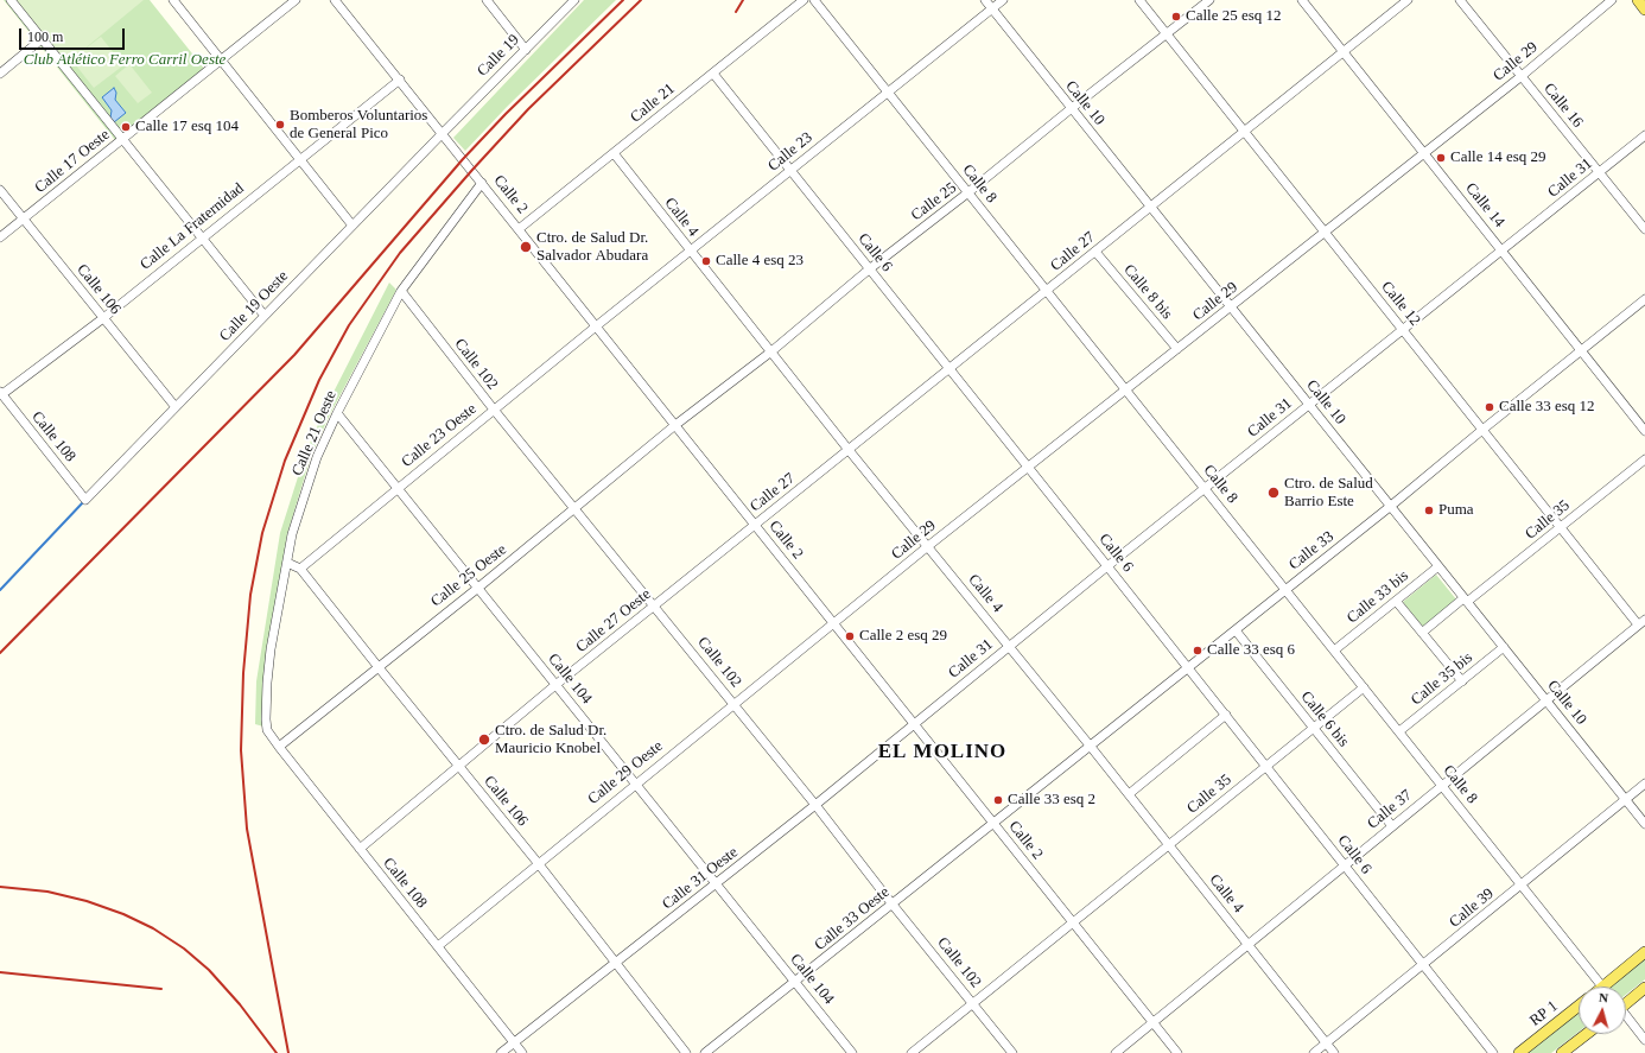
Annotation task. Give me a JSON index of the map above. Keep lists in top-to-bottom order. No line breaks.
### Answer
{"streets":{"main road":["RP 1"],"street":["Calle 19","Calle 29","Calle 21","Calle 10","Calle 16","Calle 23","Calle 17 Oeste","Calle 31","Calle 8","Calle 2","Calle 25","Calle 14","Calle 4","Calle La Fraternidad","Calle 27","Calle 6","Calle 106","Calle 8 bis","Calle 12","Calle 19 Oeste","Calle 102","Calle 21 Oeste","Calle 23 Oeste","Calle 108","Calle 35","Calle 33","Calle 25 Oeste","Calle 33 bis","Calle 27 Oeste","Calle 104","Calle 35 bis","Calle 6 bis","Calle 29 Oeste","Calle 37","Calle 31 Oeste","Calle 39","Calle 33 Oeste"]},"crossings":[["Calle 19","Calle 2"],["Calle 19","Calle 19 Oeste"],["Calle 29","Calle 10"],["Calle 29","Calle 16"],["Calle 29","Calle 8"],["Calle 29","Calle 2"],["Calle 29","Calle 14"],["Calle 29","Calle 4"],["Calle 29","Calle 6"],["Calle 29","Calle 8 bis"],["Calle 29","Calle 12"],["Calle 29","Calle 29 Oeste"],["Calle 21","Calle 2"],["Calle 21","Calle 4"],["Calle 21","Calle 6"],["Calle 10","Calle 23"],["Calle 10","Calle 31"],["Calle 10","Calle 25"],["Calle 10","Calle 27"],["Calle 10","Calle 35"],["Calle 10","Calle 33"],["Calle 10","Calle 33 bis"],["Calle 10","Calle 35 bis"],["Calle 10","Calle 37"],["Calle 10","Calle 39"],["Calle 16","Calle 31"],["Calle 23","Calle 8"],["Calle 23","Calle 2"],["Calle 23","Calle 4"],["Calle 23","Calle 6"],["Calle 23","Calle 23 Oeste"],["Calle 17 Oeste","Calle 106"],["Calle 31","Calle 8"],["Calle 31","Calle 2"],["Calle 31","Calle 14"],["Calle 31","Calle 4"],["Calle 31","Calle 6"],["Calle 31","Calle 12"],["Calle 31","Calle 31 Oeste"],["Calle 8","Calle 25"],["Calle 8","Calle 27"],["Calle 8","Calle 35"],["Calle 8","Calle 33"],["Calle 8","Calle 33 bis"],["Calle 8","Calle 35 bis"],["Calle 8","Calle 37"],["Calle 8","Calle 39"],["Calle 2","Calle 25"],["Calle 2","Calle La Fraternidad"],["Calle 2","Calle 27"],["Calle 2","Calle 19 Oeste"],["Calle 2","Calle 21 Oeste"],["Calle 2","Calle 23 Oeste"],["Calle 2","Calle 35"],["Calle 2","Calle 33"],["Calle 2","Calle 25 Oeste"],["Calle 2","Calle 27 Oeste"],["Calle 2","Calle 29 Oeste"],["Calle 2","Calle 37"],["Calle 2","Calle 31 Oeste"],["Calle 2","Calle 33 Oeste"],["Calle 25","Calle 4"],["Calle 25","Calle 6"],["Calle 25","Calle 12"],["Calle 25","Calle 25 Oeste"],["Calle 14","Calle 27"],["Calle 14","Calle 33"],["Calle 4","Calle 27"],["Calle 4","Calle 35"],["Calle 4","Calle 33"],["Calle 4","Calle 37"],["Calle 4","Calle 39"],["Calle La Fraternidad","Calle 106"],["Calle La Fraternidad","Calle 108"],["Calle 27","Calle 6"],["Calle 27","Calle 8 bis"],["Calle 27","Calle 12"],["Calle 27","Calle 27 Oeste"],["Calle 6","Calle 35"],["Calle 6","Calle 33"],["Calle 6","Calle 37"],["Calle 6","Calle 39"],["Calle 106","Calle 19 Oeste"],["Calle 106","Calle 23 Oeste"],["Calle 106","Calle 25 Oeste"],["Calle 106","Calle 27 Oeste"],["Calle 106","Calle 29 Oeste"],["Calle 106","Calle 31 Oeste"],["Calle 12","Calle 35"],["Calle 12","Calle 33"],["Calle 12","Calle 37"],["Calle 19 Oeste","Calle 108"],["Calle 102","Calle 21 Oeste"],["Calle 102","Calle 23 Oeste"],["Calle 102","Calle 35"],["Calle 102","Calle 25 Oeste"],["Calle 102","Calle 27 Oeste"],["Calle 102","Calle 29 Oeste"],["Calle 102","Calle 31 Oeste"],["Calle 102","Calle 33 Oeste"],["Calle 21 Oeste","Calle 108"],["Calle 21 Oeste","Calle 104"],["Calle 23 Oeste","Calle 104"],["Calle 108","Calle 25 Oeste"],["Calle 108","Calle 27 Oeste"],["Calle 108","Calle 29 Oeste"],["Calle 108","Calle 31 Oeste"],["Calle 35","Calle 6 bis"],["Calle 33","Calle 6 bis"],["Calle 33","Calle 33 Oeste"],["Calle 25 Oeste","Calle 104"],["Calle 27 Oeste","Calle 104"],["Calle 104","Calle 29 Oeste"],["Calle 104","Calle 31 Oeste"],["Calle 104","Calle 33 Oeste"],["Calle 6 bis","Calle 37"]],"districts":["EL MOLINO"],"parks":["Club Atlético Ferro Carril Oeste"],"places":["Calle 25 esq 12","Bomberos Voluntarios de General Pico","Calle 17 esq 104","Calle 14 esq 29","Ctro. de Salud Dr. Salvador Abudara","Calle 4 esq 23","Calle 33 esq 12","Ctro. de Salud Barrio Este","Puma","Calle 2 esq 29","Calle 33 esq 6","Ctro. de Salud Dr. Mauricio Knobel","Calle 33 esq 2"],"scale_bar":"100 m","north":"top"}
